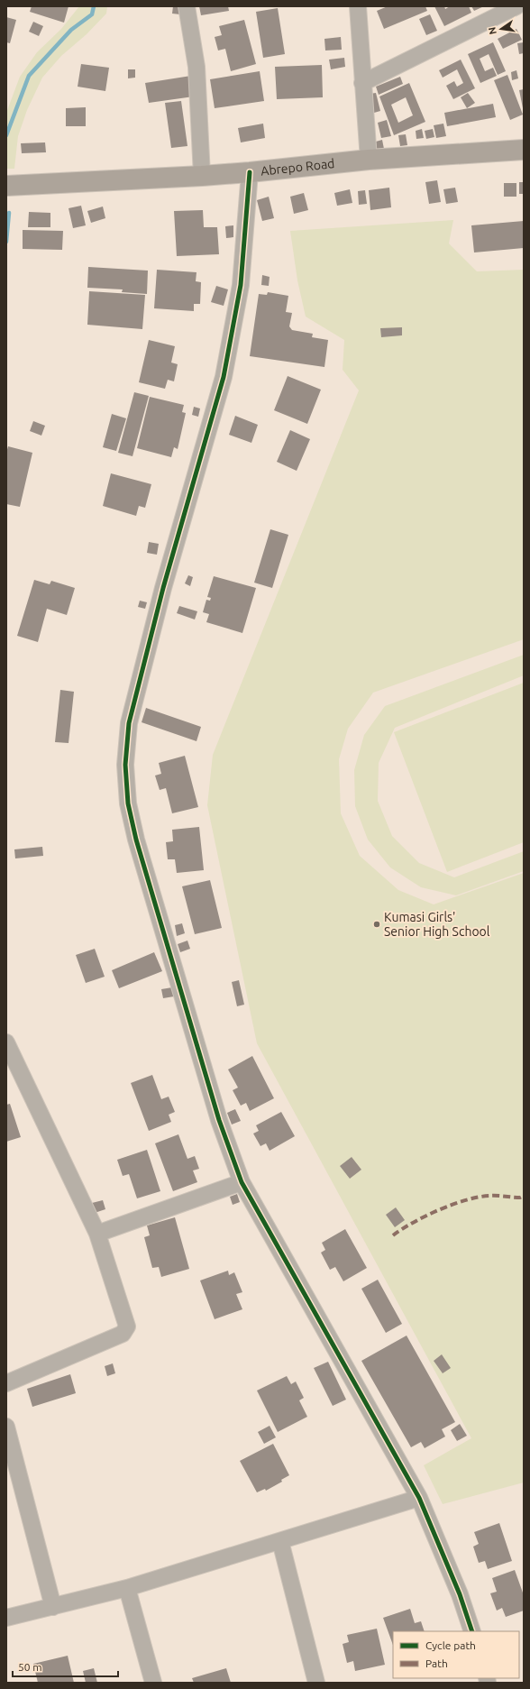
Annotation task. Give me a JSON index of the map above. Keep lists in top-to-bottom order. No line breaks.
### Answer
{"streets":{"main road":["Abrepo Road"]},"places":["Kumasi Girls' Senior High School"],"legend":["Cycle path","Path"],"scale_bar":"50 m","north":"left"}
